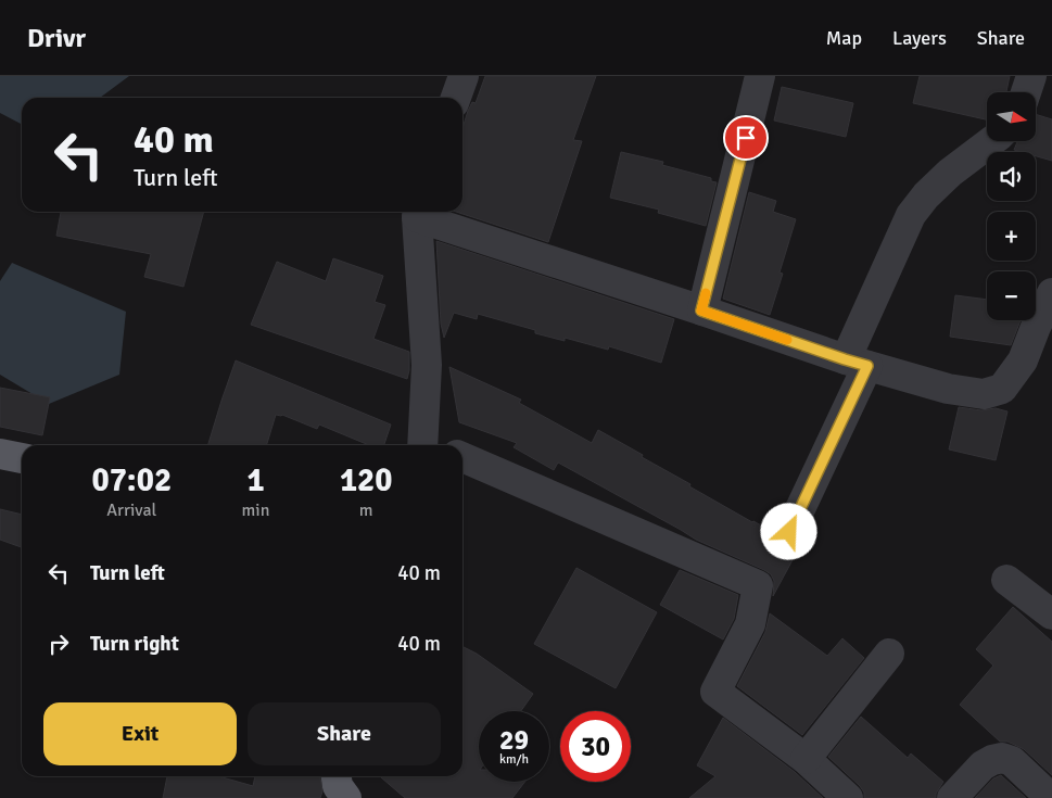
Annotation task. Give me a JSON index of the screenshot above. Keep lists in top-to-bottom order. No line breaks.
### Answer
{"north":"right","page":{"header":"Drivr","nav":["Map","Layers","Share"],"map_buttons":["+","−"],"turn":["40 m","Turn left"],"eta":["07:02","Arrival","1","min","120","m"],"list":[{"name":"Turn left","value":"40 m"},{"name":"Turn right","value":"40 m"}],"buttons":["Exit","Share"],"speed":"29 km/h","limit":"30"}}
